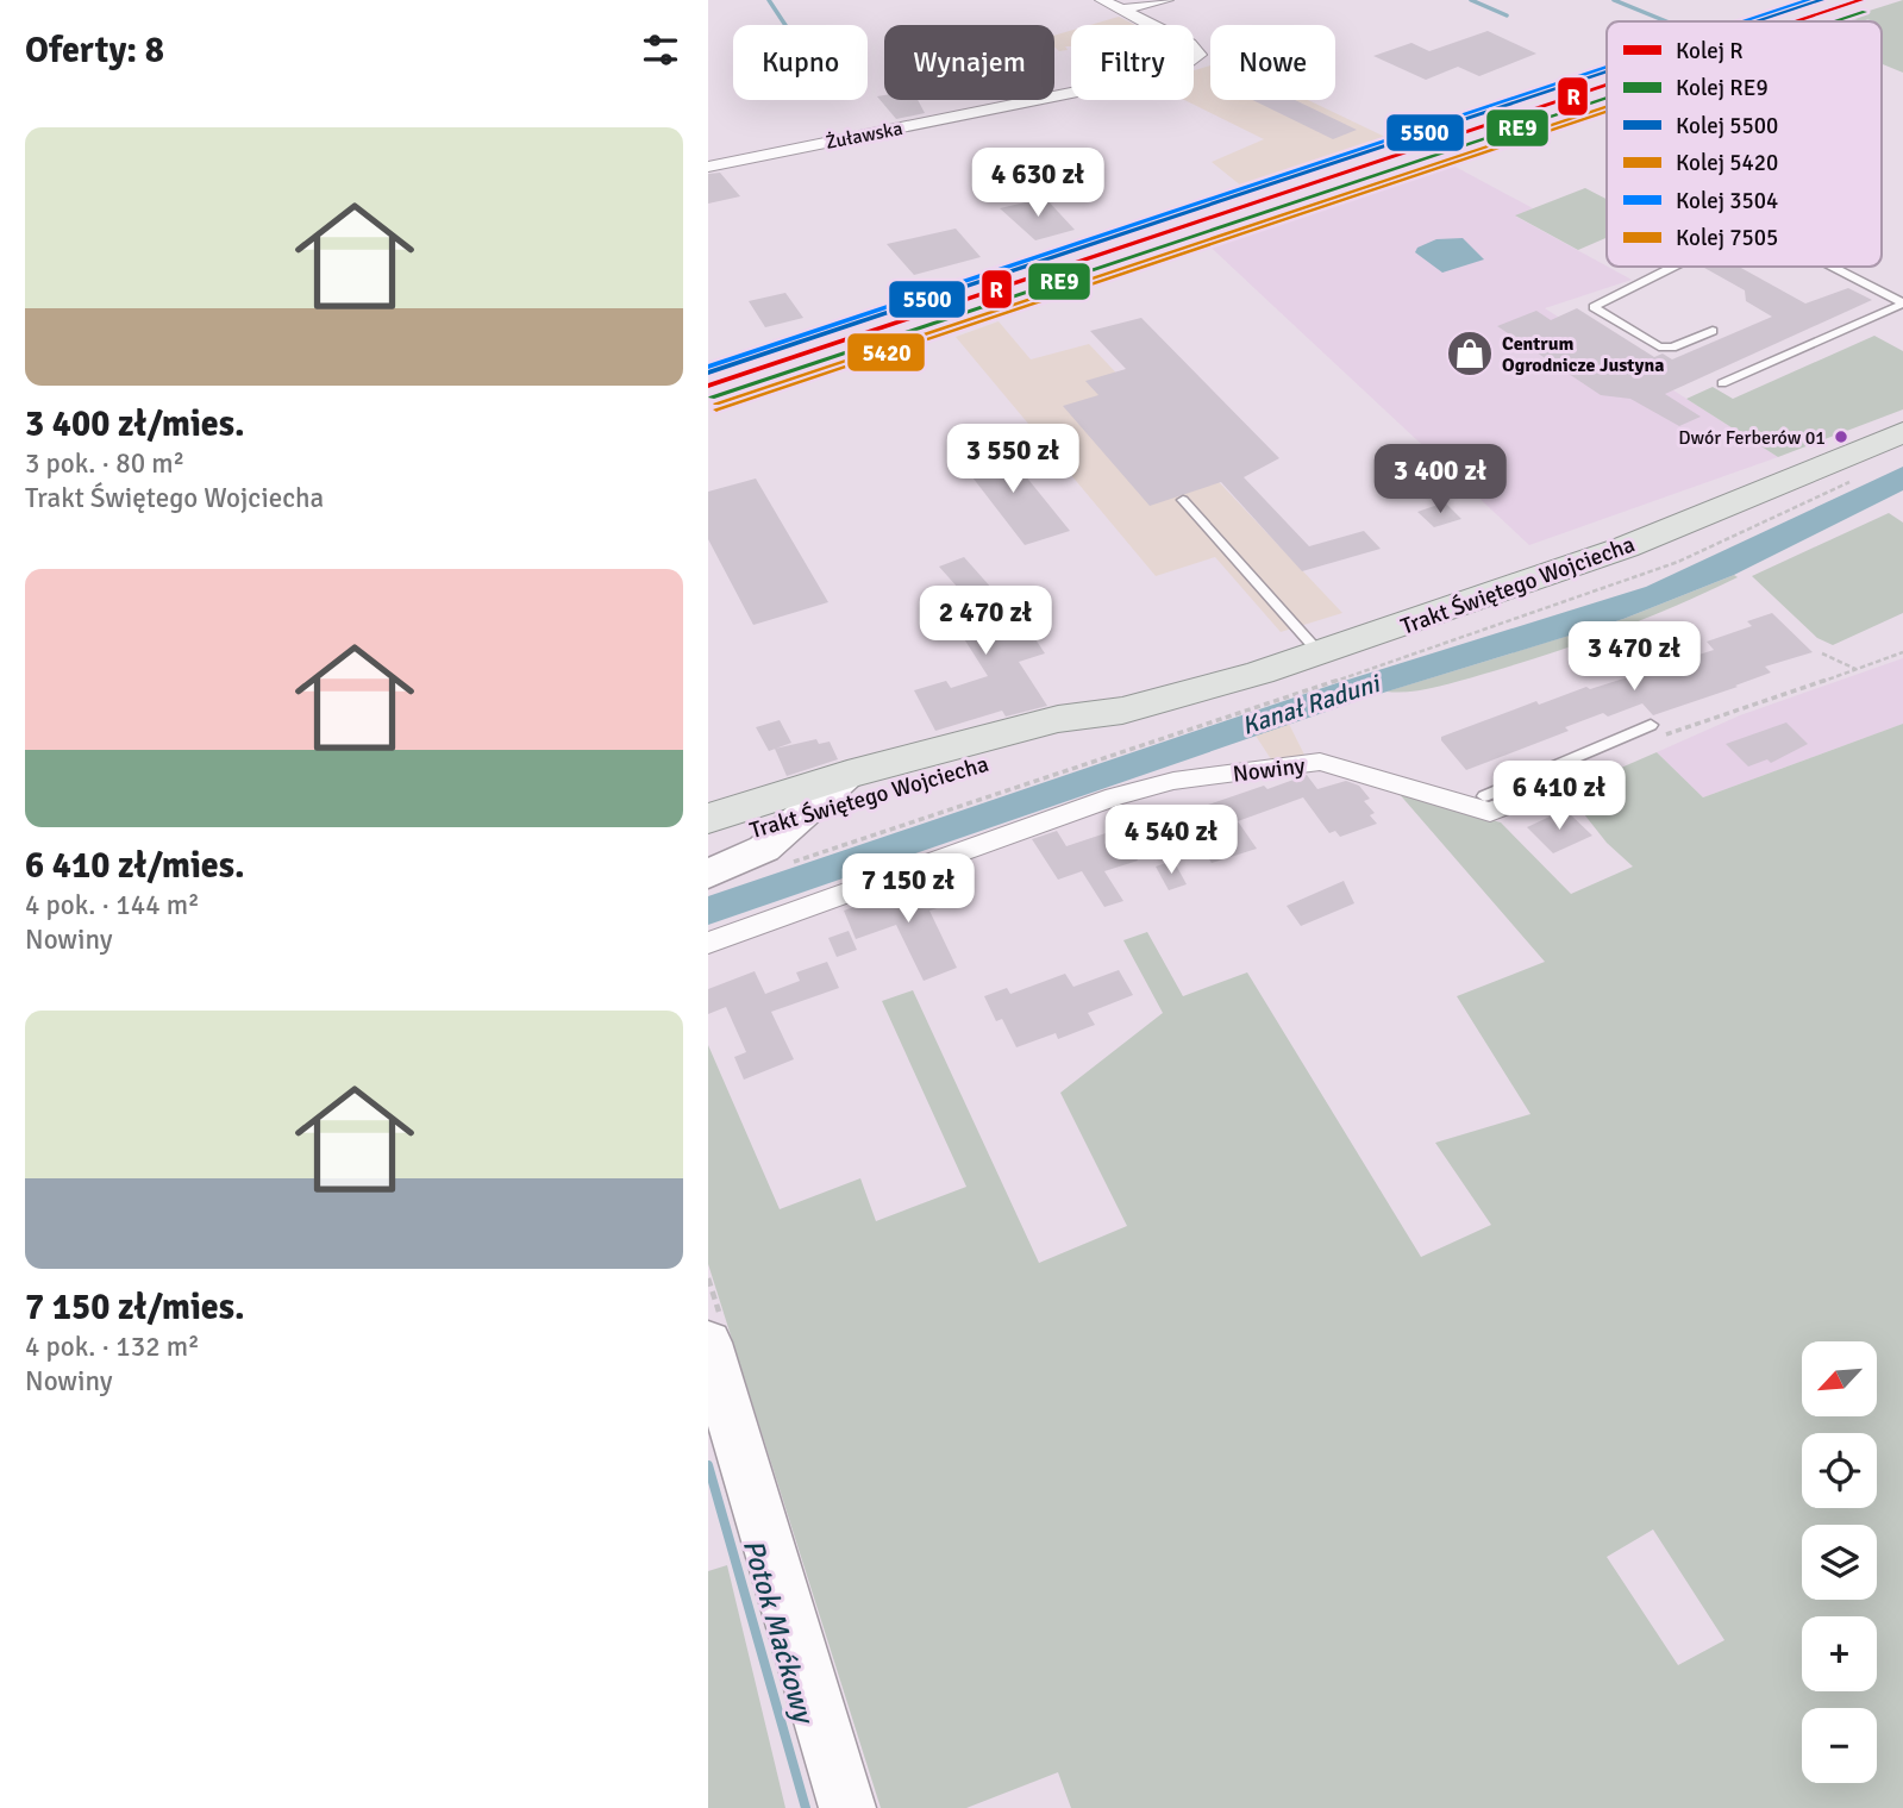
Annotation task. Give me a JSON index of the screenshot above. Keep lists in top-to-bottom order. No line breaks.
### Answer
{"streets":{"main road":["Trakt Świętego Wojciecha"],"street":["Żuławska","Nowiny"]},"water":["Kanał Raduni","Potok Maćkowy"],"places":{"shop":["Centrum Ogrodnicze Justyna"],"other":["Dwór Ferberów 01"]},"lines":["rail line R","rail line 5500","rail line 3504","rail line RE9","rail line 7505","rail line 5420"],"legend":["Kolej R","Kolej RE9","Kolej 5500","Kolej 5420","Kolej 3504","Kolej 7505"],"north":"bottom left","page":{"heading":"Oferty: 8","chip":["Kupno","Wynajem","Filtry","Nowe"],"list":[{"name":"3 400 zł/mies.","note":"3 pok. · 80 m² · Trakt Świętego Wojciecha"},{"name":"6 410 zł/mies.","note":"4 pok. · 144 m² · Nowiny"},{"name":"7 150 zł/mies.","note":"4 pok. · 132 m² · Nowiny"}],"price":["4 630 zł","3 550 zł","3 400 zł","2 470 zł","3 470 zł","6 410 zł","4 540 zł","7 150 zł"],"map_buttons":["+","−"]}}
